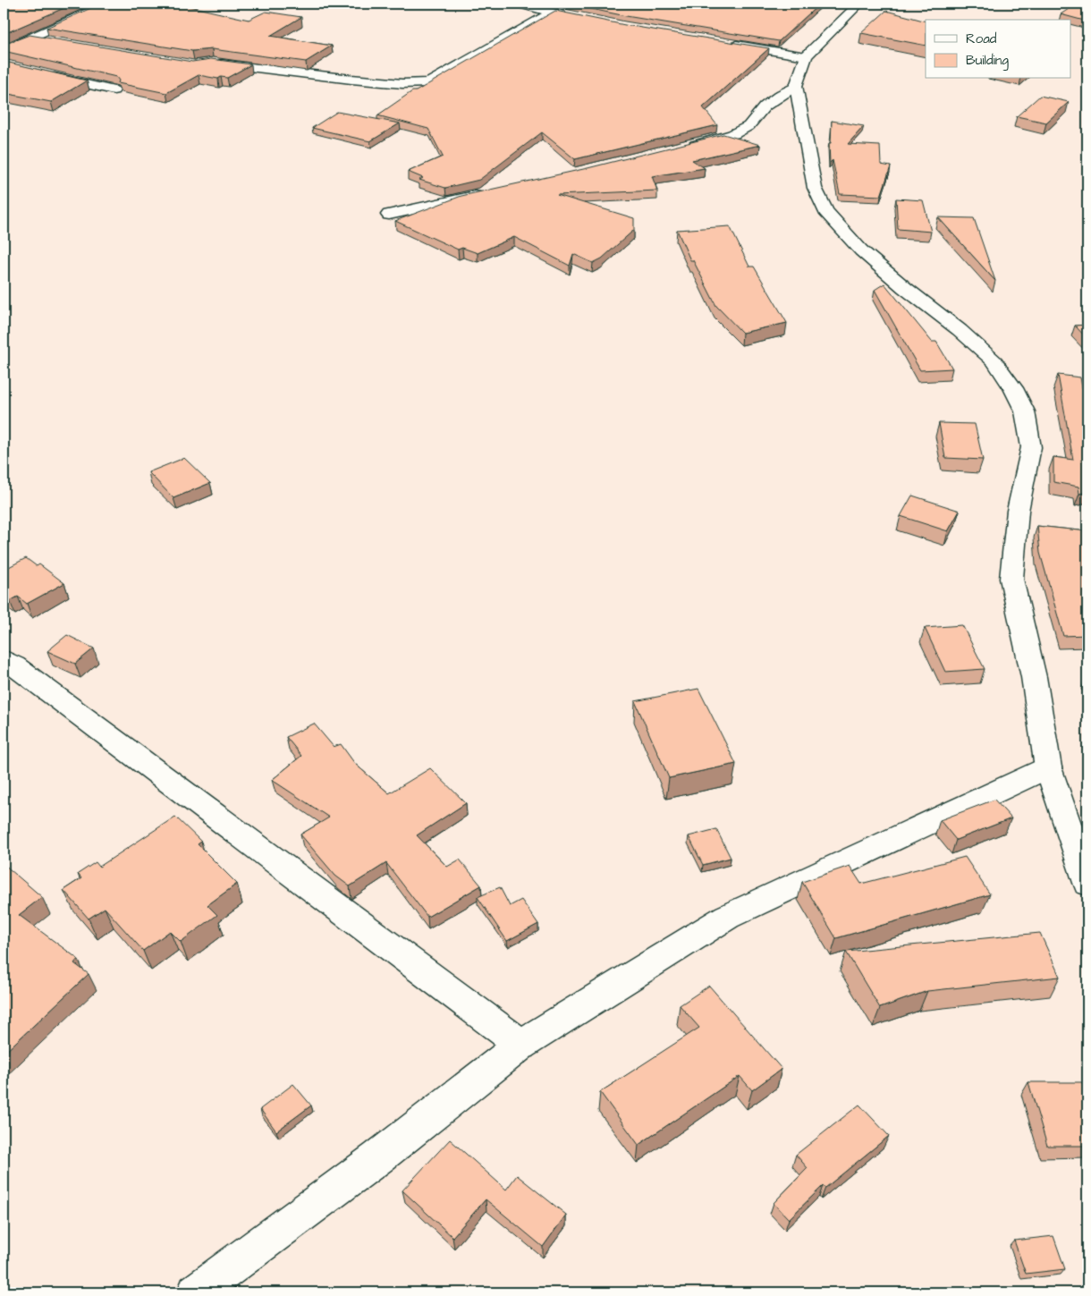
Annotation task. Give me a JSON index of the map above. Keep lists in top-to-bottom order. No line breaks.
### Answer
{"legend":["Road","Building"]}
